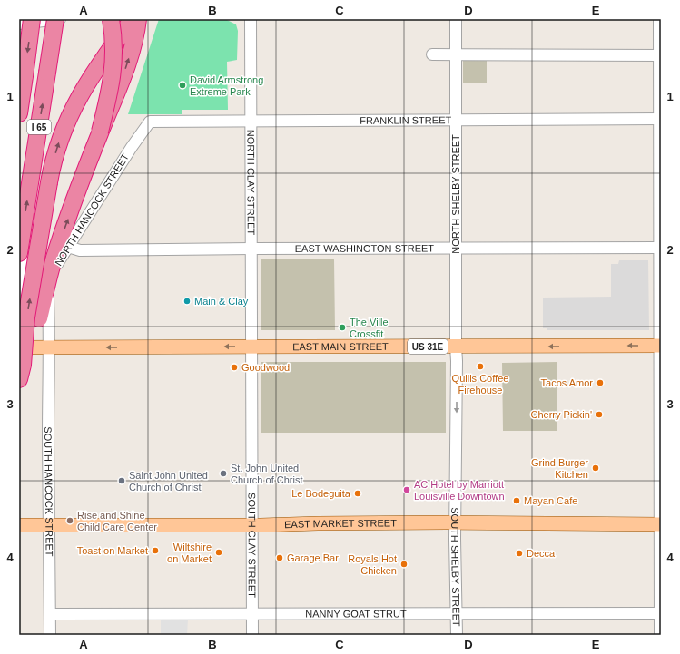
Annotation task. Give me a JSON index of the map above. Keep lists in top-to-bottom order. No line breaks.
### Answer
{"streets":{"highway":["I 65"],"main road":["EAST MAIN STREET","US 31E","EAST MARKET STREET"],"street":["FRANKLIN STREET","NORTH CLAY STREET","NORTH SHELBY STREET","NORTH HANCOCK STREET","EAST WASHINGTON STREET","SOUTH HANCOCK STREET","SOUTH CLAY STREET","SOUTH SHELBY STREET","NANNY GOAT STRUT"]},"crossings":[["FRANKLIN STREET","NORTH CLAY STREET"],["FRANKLIN STREET","NORTH SHELBY STREET"],["FRANKLIN STREET","NORTH HANCOCK STREET"],["NORTH CLAY STREET","EAST WASHINGTON STREET"],["NORTH CLAY STREET","EAST MAIN STREET"],["NORTH CLAY STREET","SOUTH CLAY STREET"],["NORTH SHELBY STREET","EAST WASHINGTON STREET"],["NORTH SHELBY STREET","EAST MAIN STREET"],["NORTH SHELBY STREET","SOUTH SHELBY STREET"],["NORTH HANCOCK STREET","EAST WASHINGTON STREET"],["NORTH HANCOCK STREET","EAST MAIN STREET"],["NORTH HANCOCK STREET","SOUTH HANCOCK STREET"],["EAST MAIN STREET","SOUTH HANCOCK STREET"],["EAST MAIN STREET","SOUTH CLAY STREET"],["EAST MAIN STREET","SOUTH SHELBY STREET"],["SOUTH HANCOCK STREET","EAST MARKET STREET"],["SOUTH HANCOCK STREET","NANNY GOAT STRUT"],["EAST MARKET STREET","SOUTH CLAY STREET"],["EAST MARKET STREET","SOUTH SHELBY STREET"],["SOUTH CLAY STREET","NANNY GOAT STRUT"],["SOUTH SHELBY STREET","NANNY GOAT STRUT"]],"one_way":["EAST MAIN STREET","SOUTH SHELBY STREET"],"places":["David Armstrong Extreme Park","Main & Clay","The Ville Crossfit","Quills Coffee Firehouse","Goodwood","Tacos Amor","Cherry Pickin'","Grind Burger Kitchen","St. John United Church of Christ","Saint John United Church of Christ","AC Hotel by Marriott Louisville Downtown","Le Bodeguita","Mayan Cafe","Rise and Shine Child Care Center","Toast on Market","Wiltshire on Market","Decca","Garage Bar","Royals Hot Chicken"],"grid":{"columns":["A","B","C","D","E"],"rows":["1","2","3","4"]}}
